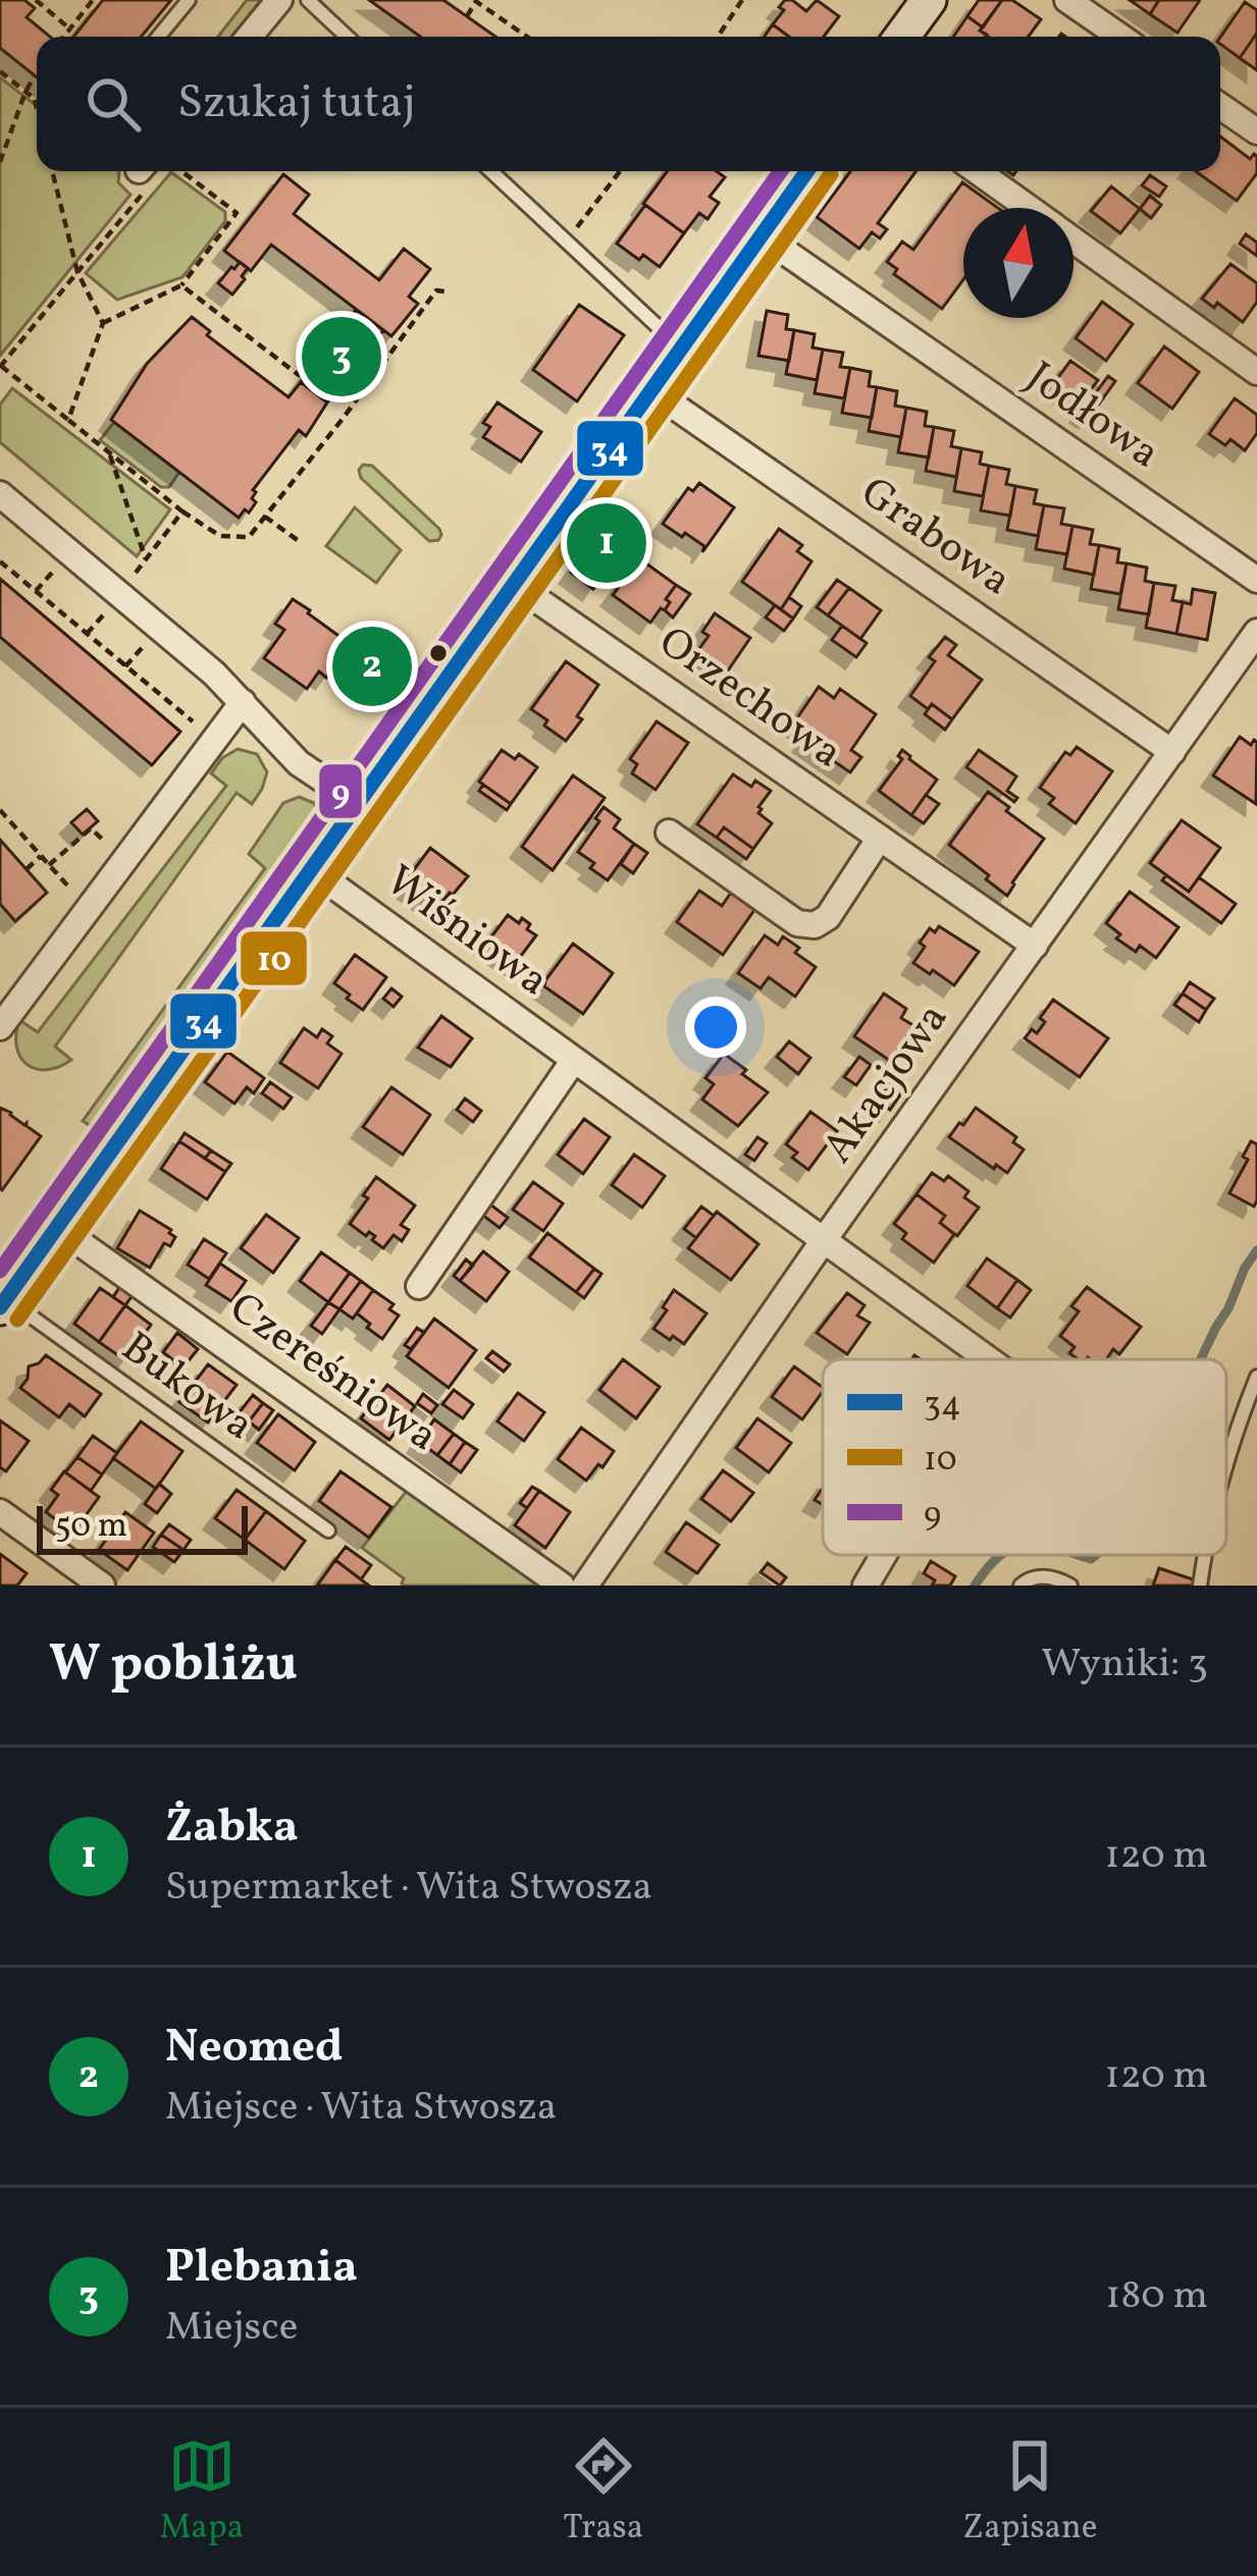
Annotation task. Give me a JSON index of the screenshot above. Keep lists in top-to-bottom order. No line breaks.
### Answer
{"streets":{"street":["Jodłowa","Grabowa","Orzechowa","Wiśniowa","Akacjowa","Czereśniowa"],"lane":["Bukowa"]},"crossings":[["Grabowa","Akacjowa"],["Orzechowa","Akacjowa"],["Wiśniowa","Akacjowa"]],"lines":["transit line 34","transit line 9","transit line 10"],"legend":["34","10","9"],"scale_bar":"50 m","north":"top","page":{"search":"Szukaj tutaj","pins":["3","1","2"],"scale":"50 m","heading":["W pobliżu","Wyniki: 3"],"list":[{"mark":"1","name":"Żabka","note":"Supermarket · Wita Stwosza","value":"120 m"},{"mark":"2","name":"Neomed","note":"Miejsce · Wita Stwosza","value":"120 m"},{"mark":"3","name":"Plebania","note":"Miejsce","value":"180 m"}],"nav":["Mapa","Trasa","Zapisane"]}}
